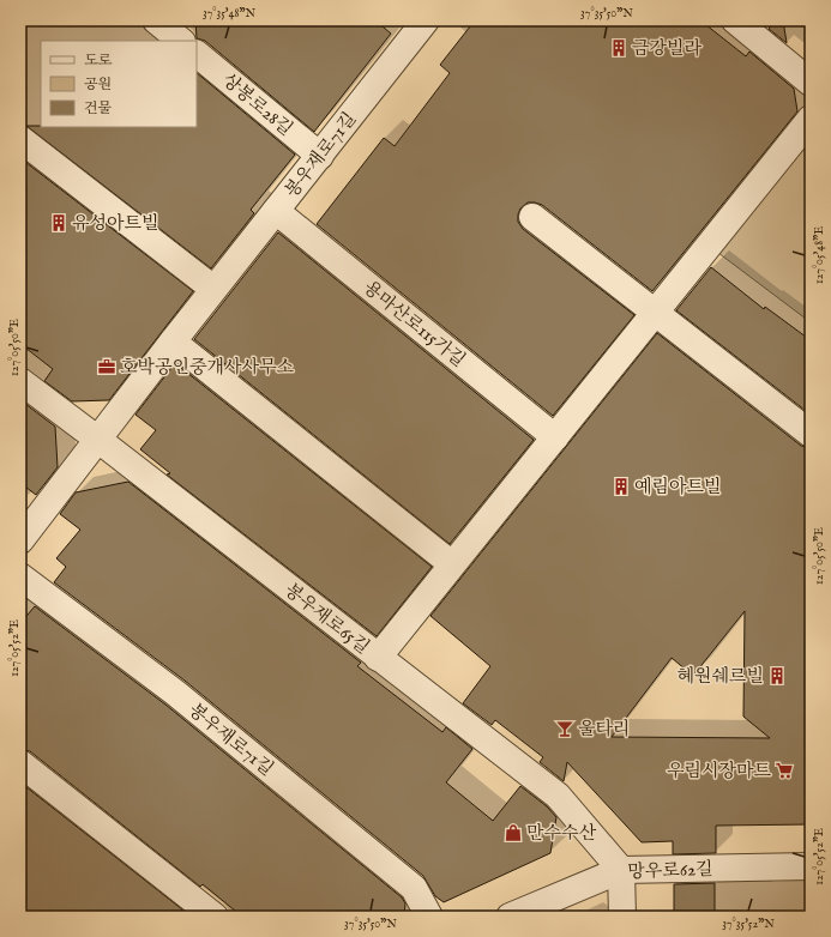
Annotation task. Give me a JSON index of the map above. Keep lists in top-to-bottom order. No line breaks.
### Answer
{"streets":{"street":["상봉로28길","봉우재로71길","용마산로115가길","봉우재로65길","망우로62길"]},"crossings":[["상봉로28길","봉우재로71길"],["봉우재로71길","용마산로115가길"],["봉우재로71길","봉우재로65길"],["봉우재로65길","망우로62길"]],"places":{"building":["금강빌라","유성아트빌","예림아트빌","혜원쉐르빌"],"office":["호박공인중개사사무소"],"bar":["울타리"],"supermarket":["우림시장마트"],"shop":["만수수산"]},"legend":["도로","공원","건물"],"coordinates":["37°35'48\"N","37°35'50\"N","127°05'48\"E","127°05'50\"E","127°05'52\"E","37°35'52\"N"]}
